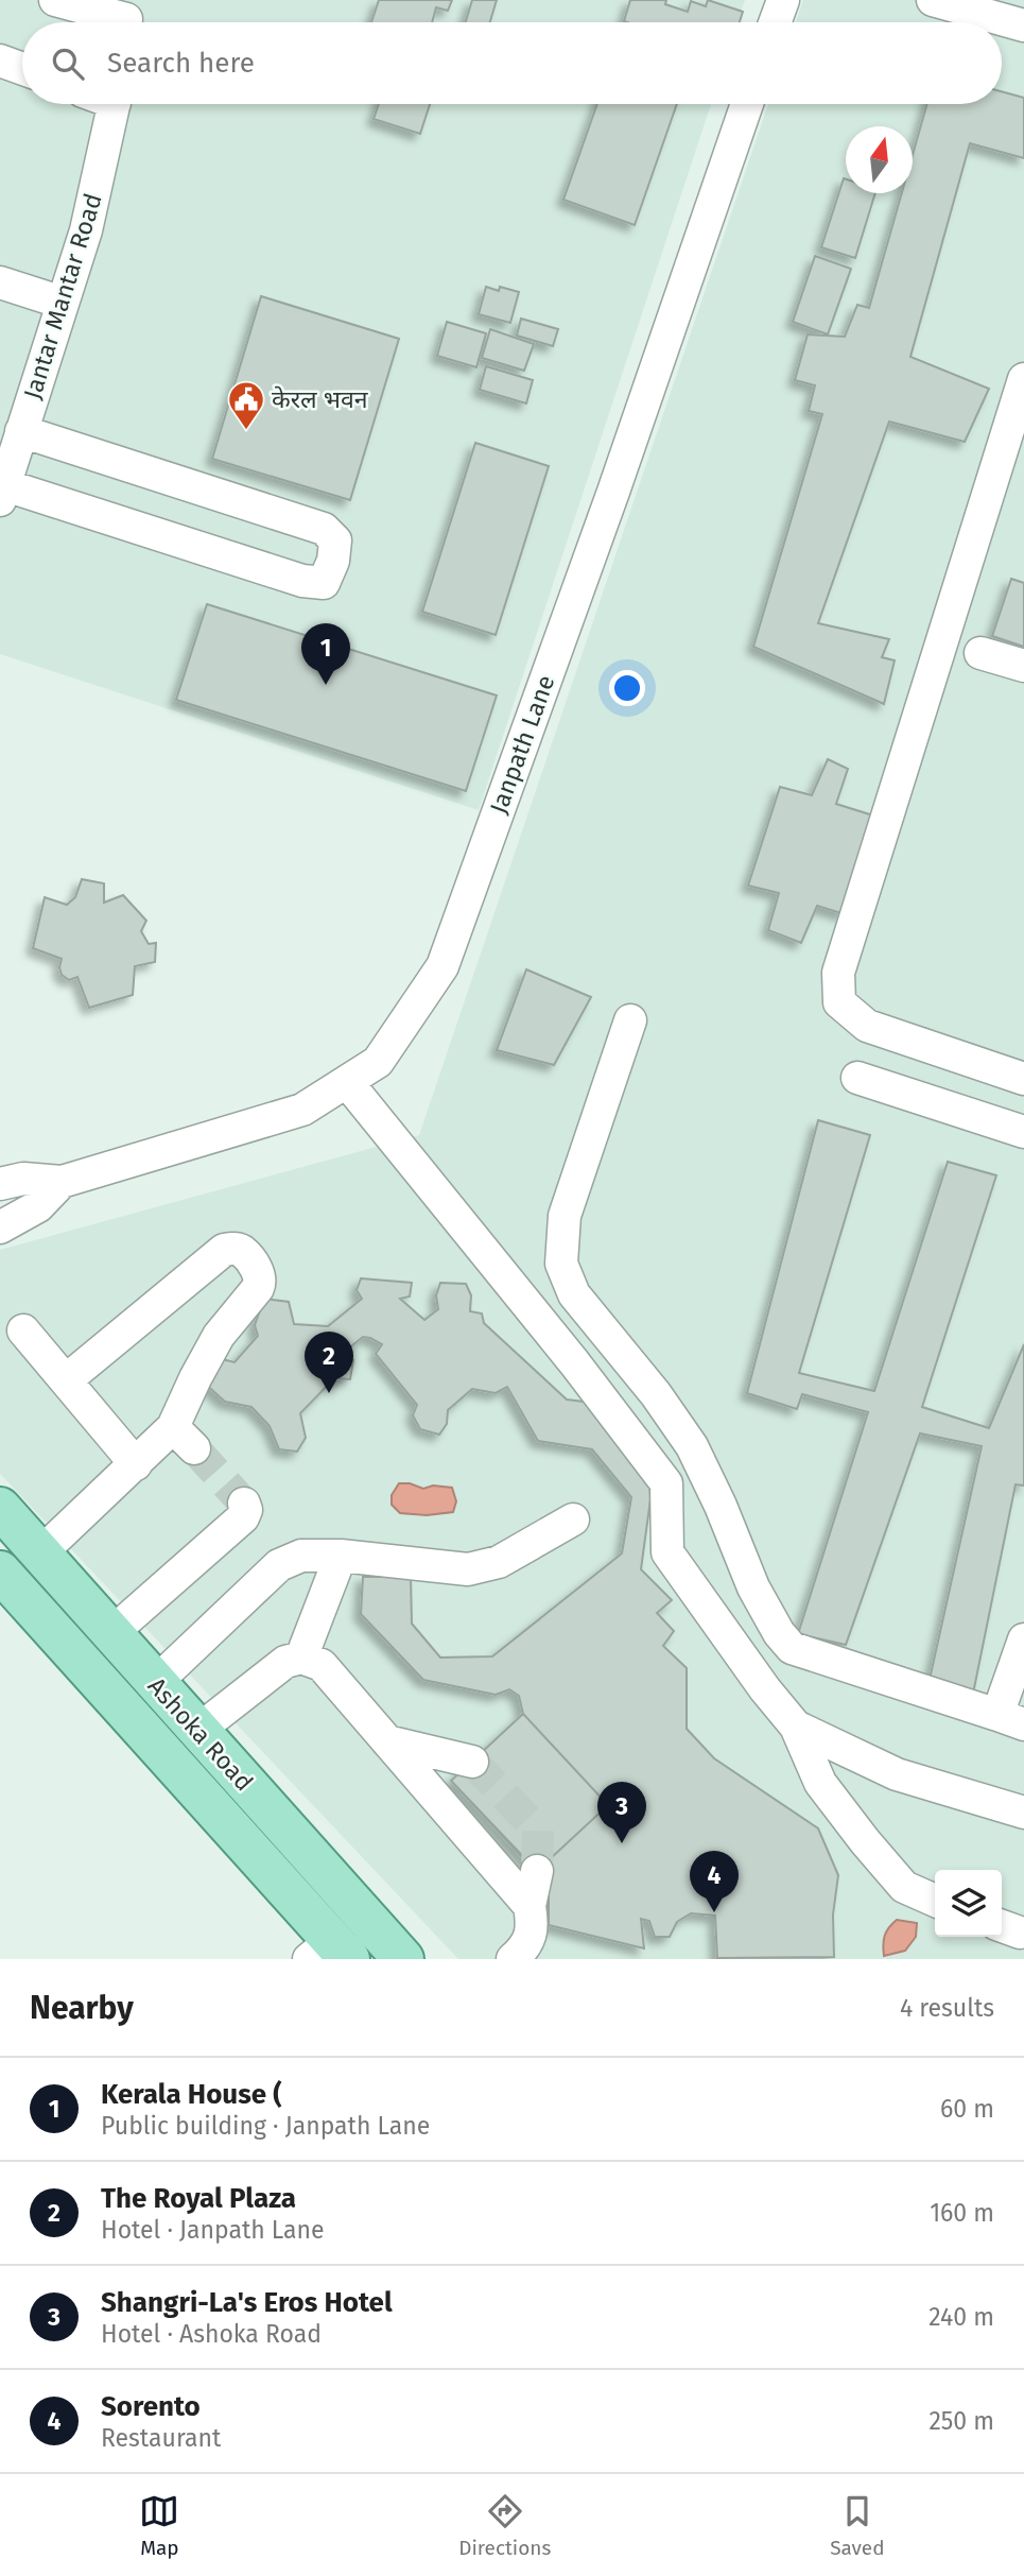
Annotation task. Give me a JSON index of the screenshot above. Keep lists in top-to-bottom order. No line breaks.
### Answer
{"streets":{"main road":["Ashoka Road"],"street":["Jantar Mantar Road","Janpath Lane"]},"places":{"public building":["केरल भवन"]},"north":"top","page":{"search":"Search here","pins":["1","2","3","4"],"heading":["Nearby","4 results"],"list":[{"mark":"1","name":"Kerala House (","note":"Public building · Janpath Lane","value":"60 m"},{"mark":"2","name":"The Royal Plaza","note":"Hotel · Janpath Lane","value":"160 m"},{"mark":"3","name":"Shangri-La's Eros Hotel","note":"Hotel · Ashoka Road","value":"240 m"},{"mark":"4","name":"Sorento","note":"Restaurant","value":"250 m"}],"nav":["Map","Directions","Saved"]}}
